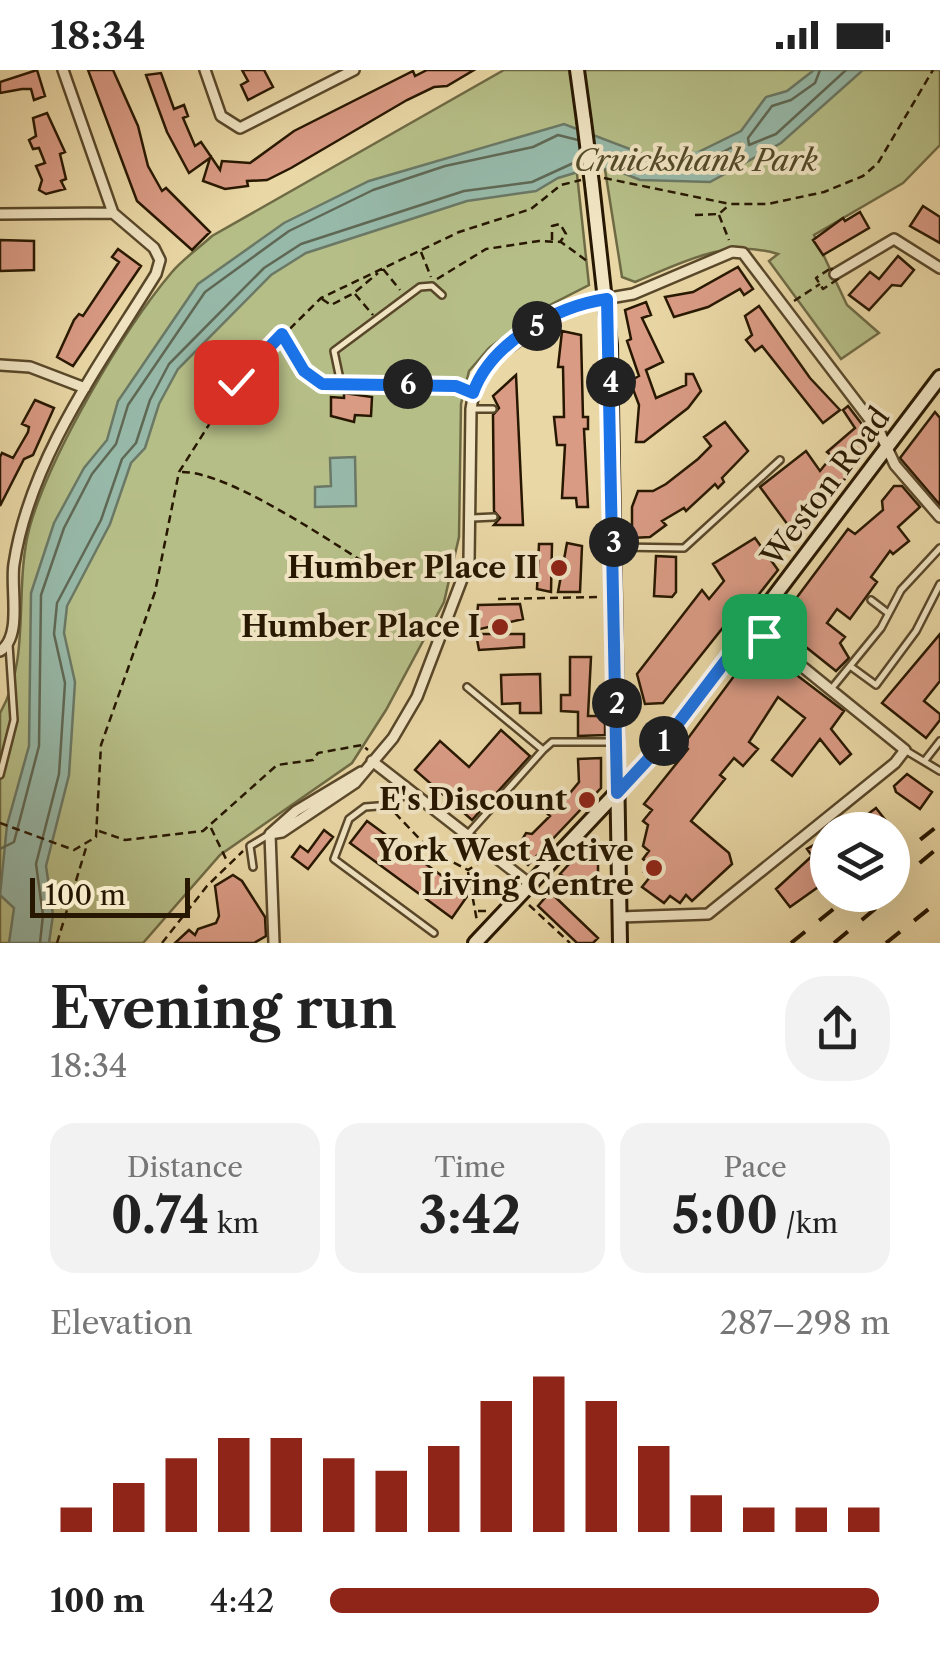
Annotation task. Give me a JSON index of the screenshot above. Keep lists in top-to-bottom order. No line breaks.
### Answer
{"streets":{"main road":["Weston Road"]},"parks":["Cruickshank Park"],"places":["Humber Place II","Humber Place I","E's Discount","York West Active Living Centre"],"scale_bar":"100 m","page":{"status":"18:34","pins":["5","4","6","3","2","1"],"scale":"100 m","heading":["Evening run","18:34"],"stats":[["Distance","0.74 km"],["Time","3:42"],["Pace","5:00 /km"]],"chart":["Elevation","287–298 m"],"list":[{"name":"100 m","note":"4:42"}]}}
